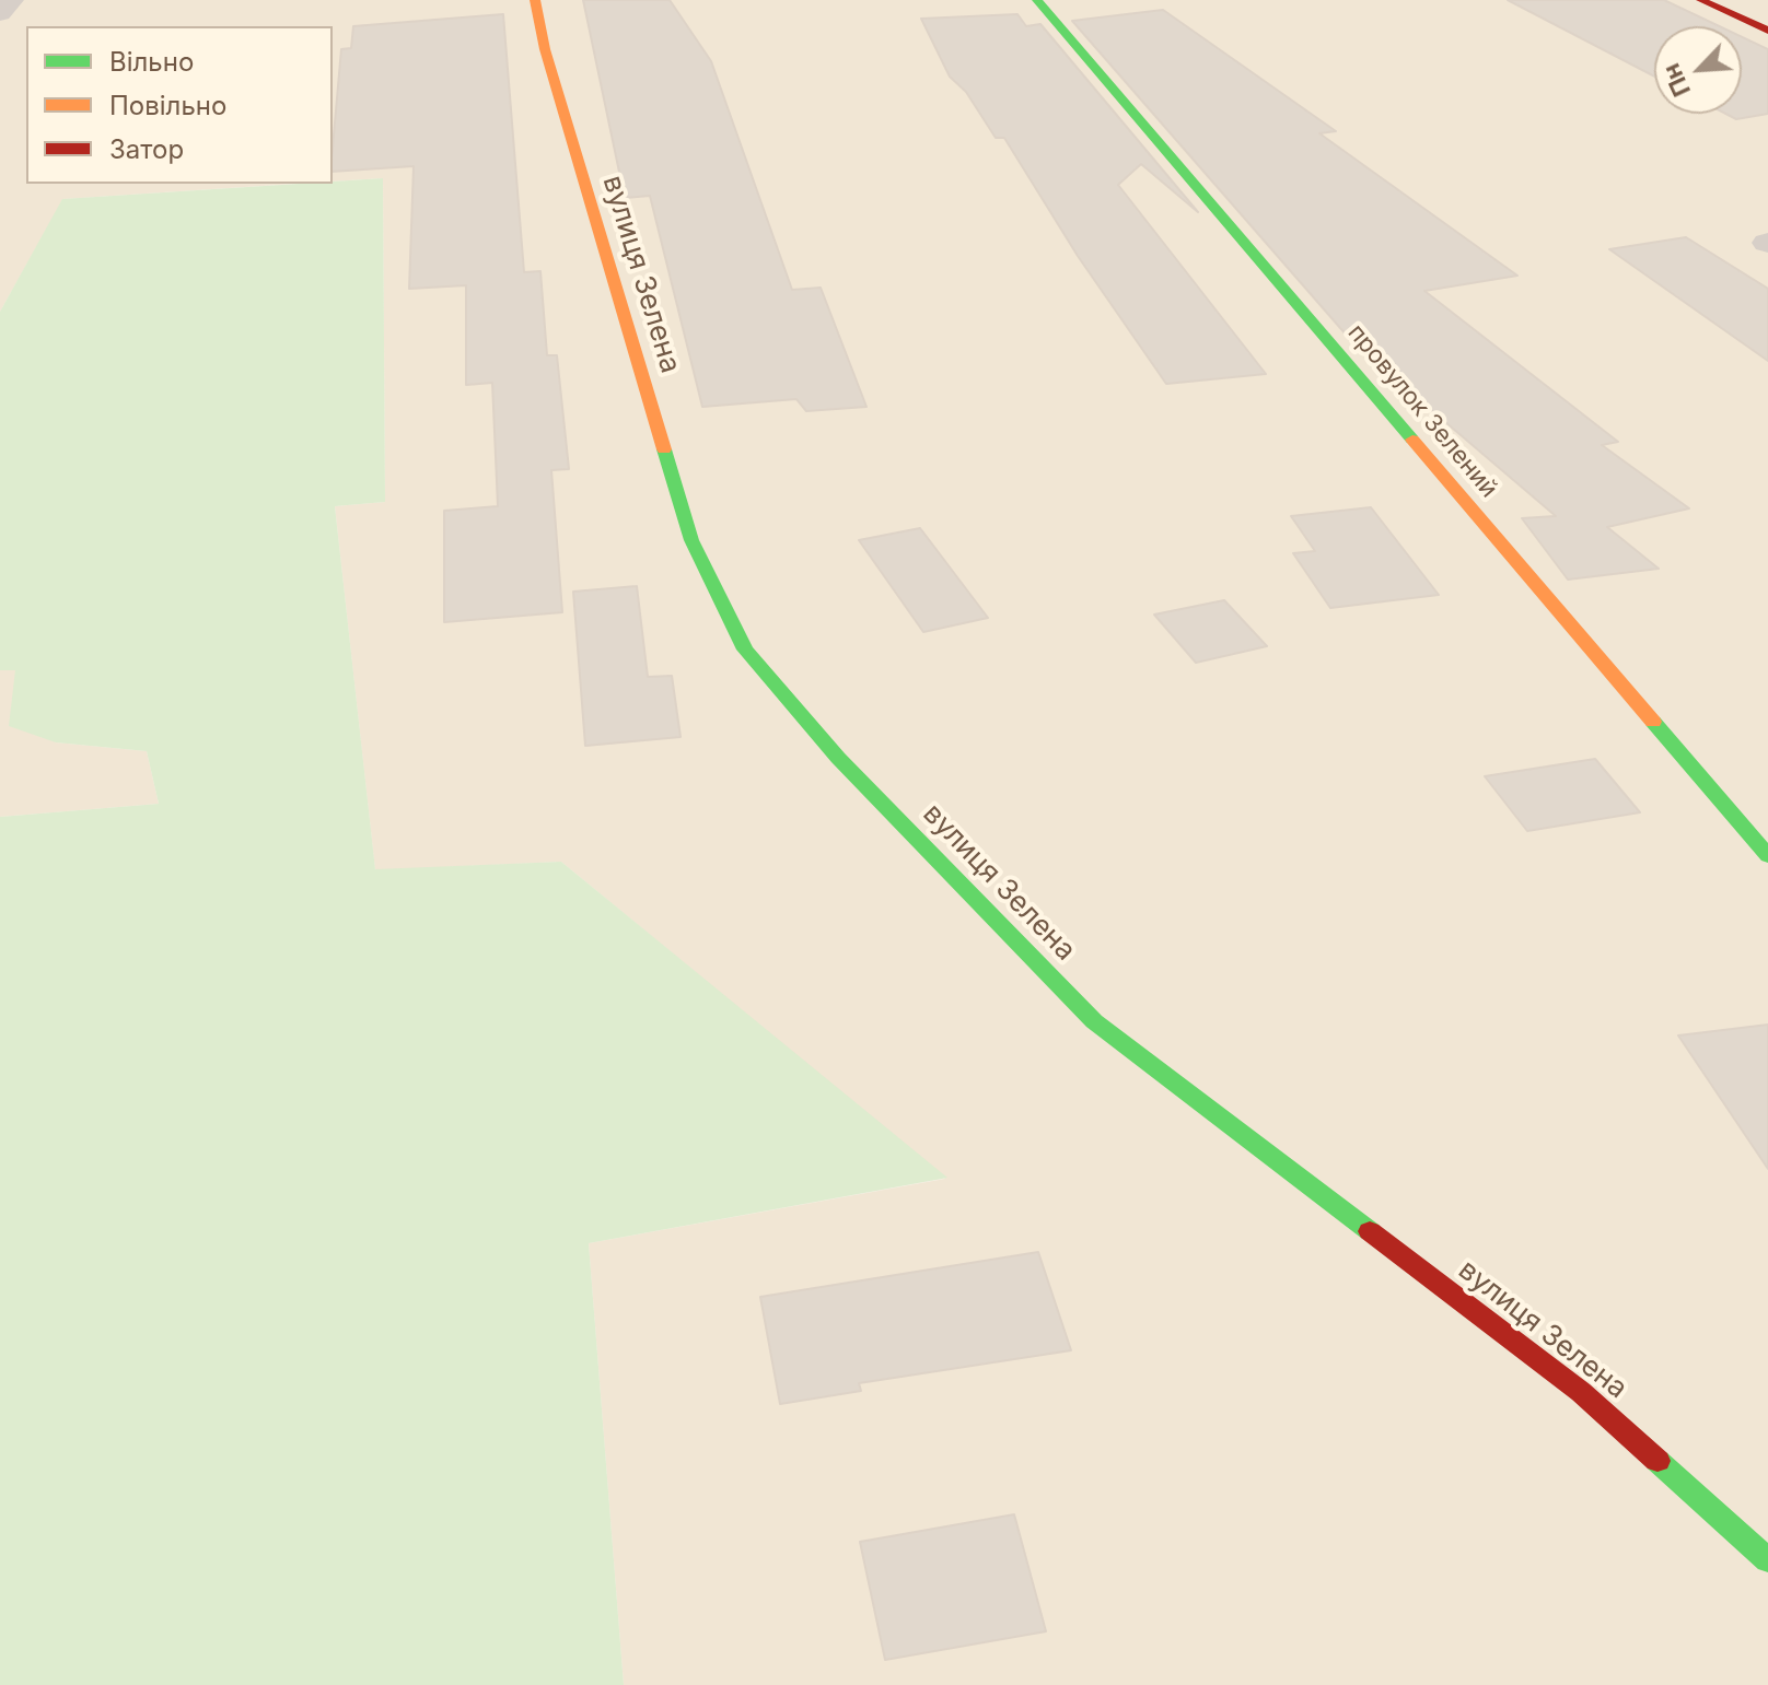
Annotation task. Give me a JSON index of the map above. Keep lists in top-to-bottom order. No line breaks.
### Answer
{"streets":{"street":["вулиця Зелена","провулок Зелений"]},"legend":["Вільно","Повільно","Затор"],"north":"bottom left"}
